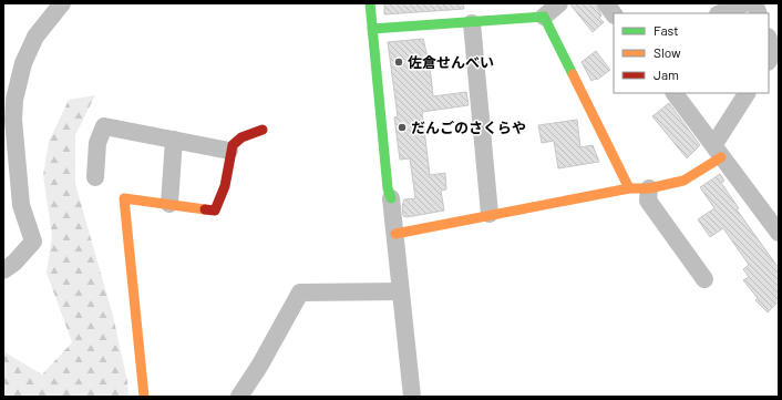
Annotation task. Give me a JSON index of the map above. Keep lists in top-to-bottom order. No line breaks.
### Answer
{"places":["佐倉せんべい","だんごのさくらや"],"legend":["Fast","Slow","Jam"]}
